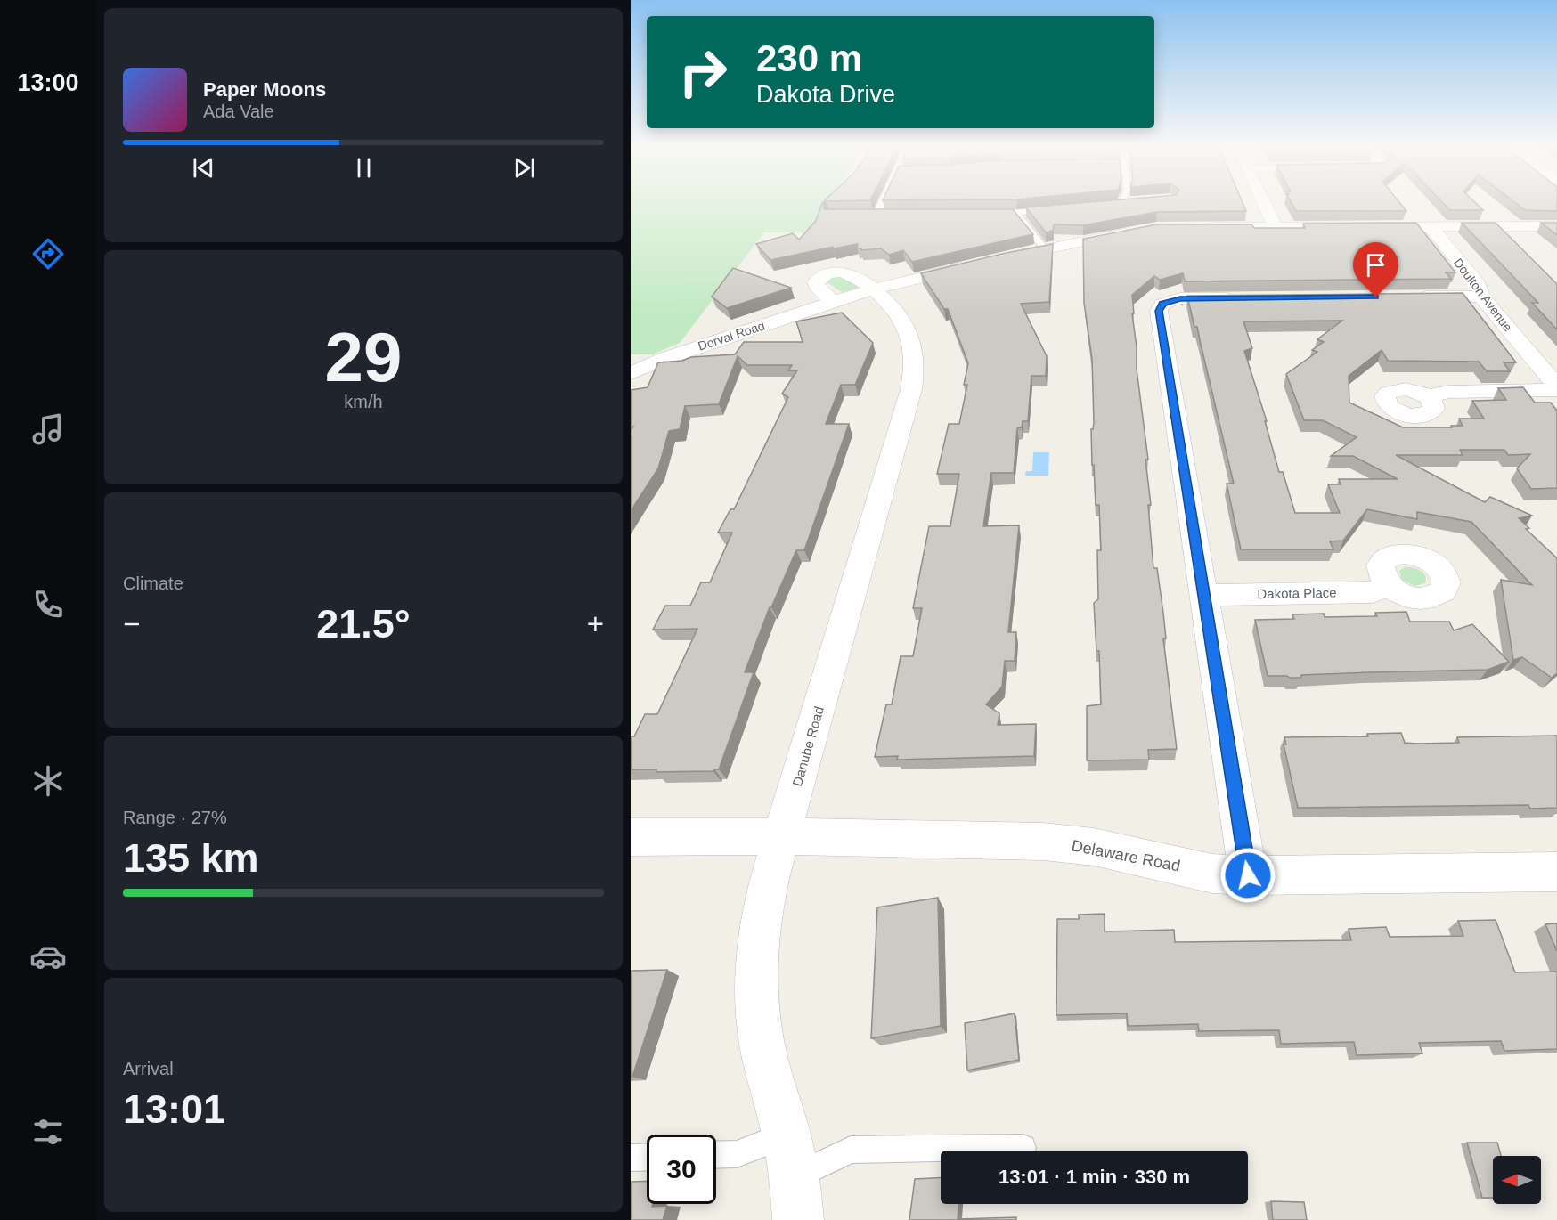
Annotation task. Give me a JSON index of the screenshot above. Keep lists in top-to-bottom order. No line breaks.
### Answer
{"streets":{"street":["Doulton Avenue","Dorval Road","Dakota Place","Danube Road","Delaware Road"]},"crossings":[["Dorval Road","Danube Road"],["Danube Road","Delaware Road"]],"north":"left","page":{"tabs":"13:00","turn":["230 m","Dakota Drive"],"song":["Paper Moons","Ada Vale"],"tile":[["29","km/h"],"Climate",["Range · 27%","135 km"],["Arrival","13:01"]],"heat":["−","21.5°","+"],"limit":"30","trip":"13:01 · 1 min · 330 m"}}
